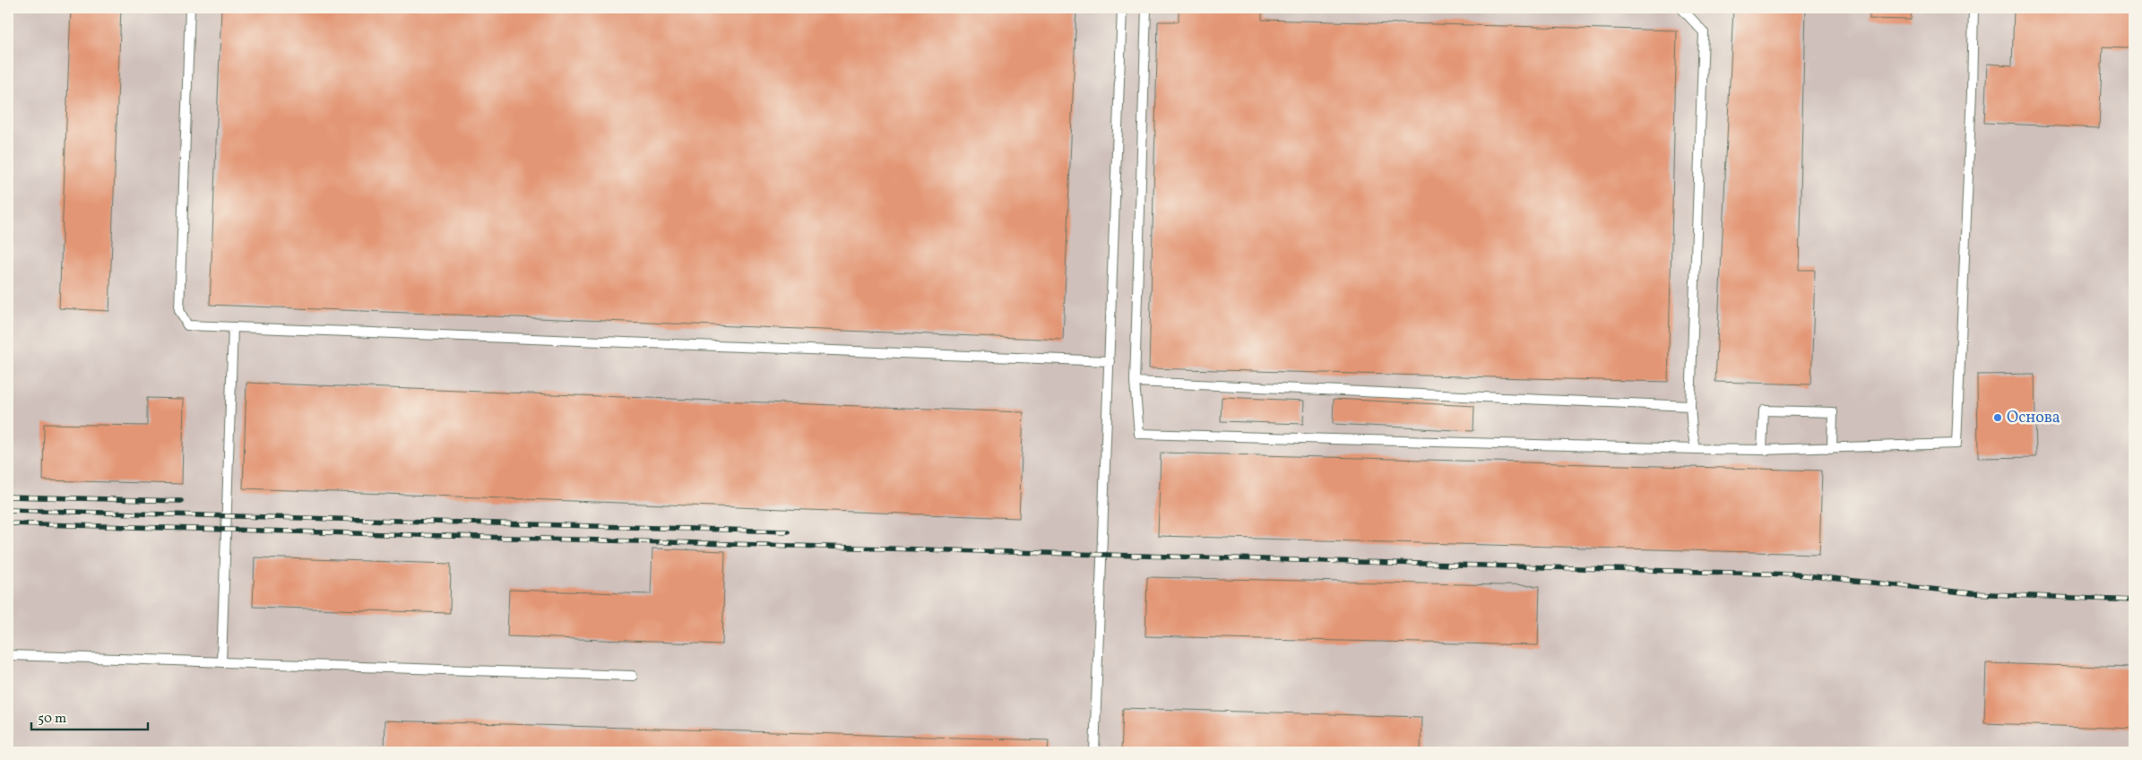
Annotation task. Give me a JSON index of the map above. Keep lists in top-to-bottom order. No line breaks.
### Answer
{"places":["Основа"],"scale_bar":"50 m"}
